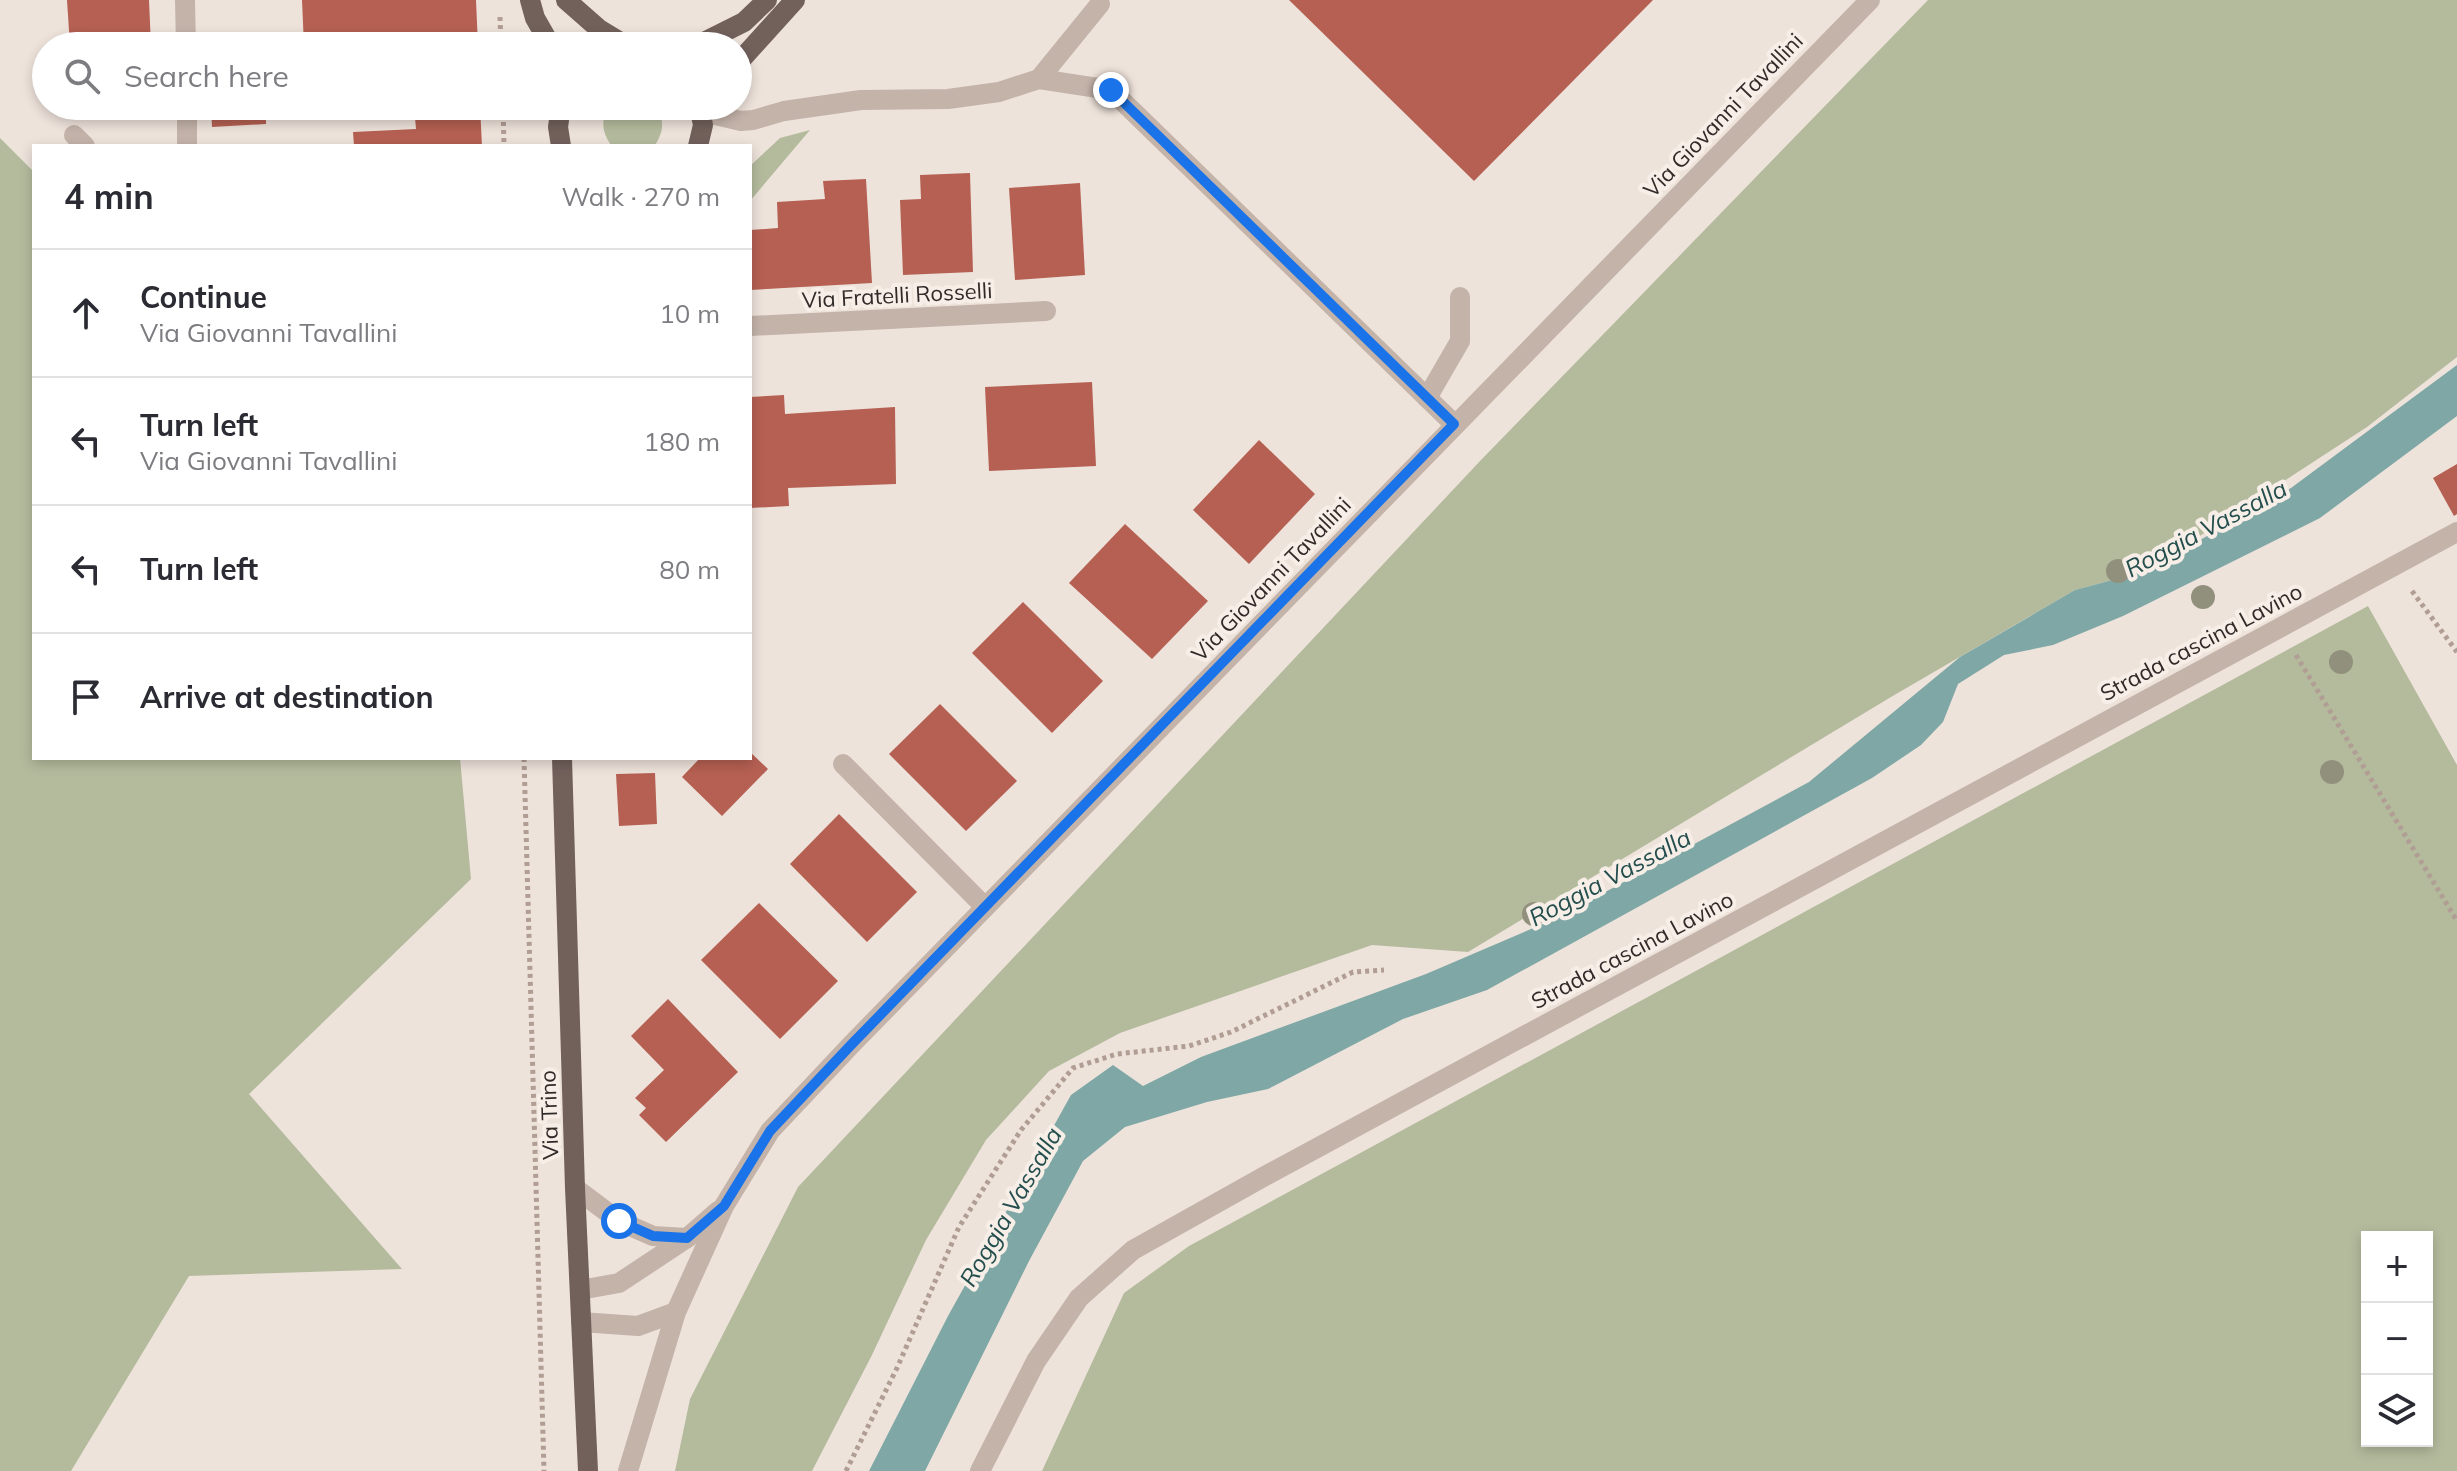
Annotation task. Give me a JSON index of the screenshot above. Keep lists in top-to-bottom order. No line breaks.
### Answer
{"streets":{"main road":["Via Trino"],"street":["Via Giovanni Tavallini","Via Fratelli Rosselli","Strada cascina Lavino"]},"crossings":[["Via Giovanni Tavallini","Via Trino"]],"water":["Roggia Vassalla"],"page":{"search":"Search here","heading":["4 min","Walk · 270 m"],"list":[["Continue","Via Giovanni Tavallini","10 m"],["Turn left","Via Giovanni Tavallini","180 m"],["Turn left","80 m"],"Arrive at destination"],"map_buttons":["+","−"]}}
